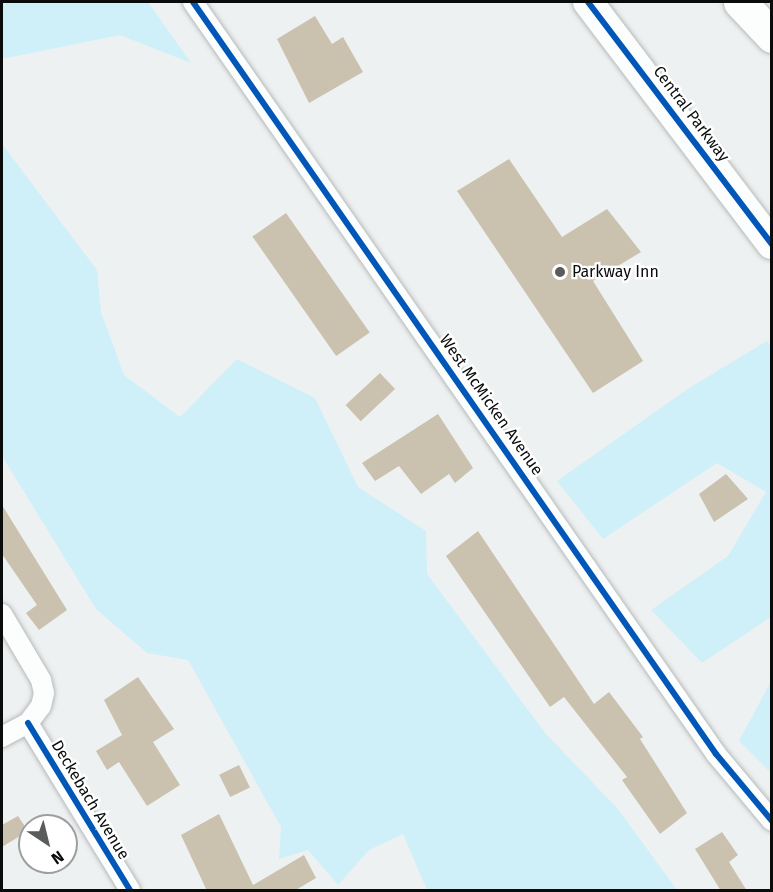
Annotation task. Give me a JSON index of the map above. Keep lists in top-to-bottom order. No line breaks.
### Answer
{"streets":{"main road":["Central Parkway"],"street":["West McMicken Avenue","Deckebach Avenue"]},"places":["Parkway Inn"],"north":"bottom right"}
